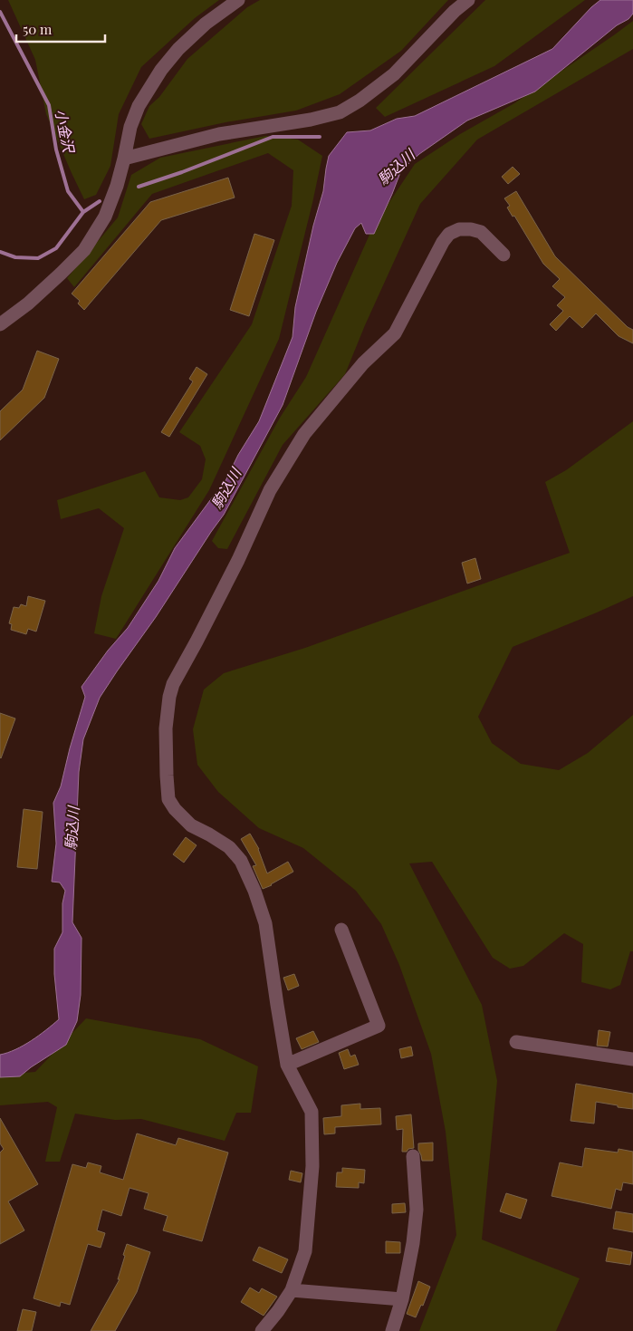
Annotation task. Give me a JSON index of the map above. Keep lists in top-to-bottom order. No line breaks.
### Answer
{"water":["小金沢","駒込川"],"scale_bar":"50 m"}
